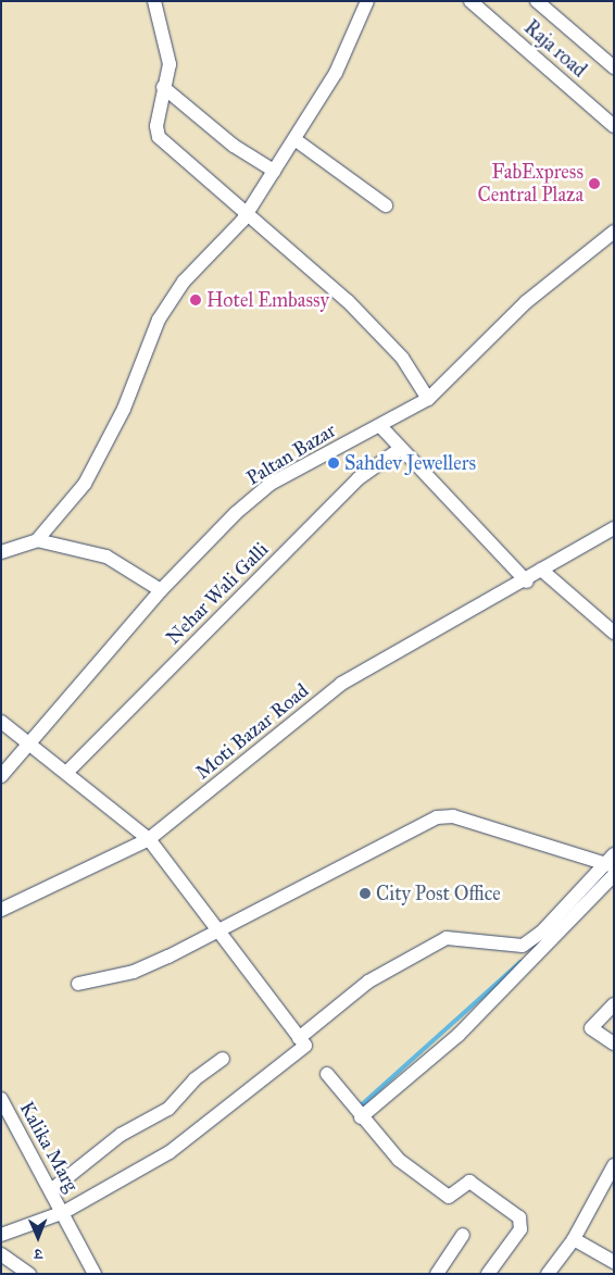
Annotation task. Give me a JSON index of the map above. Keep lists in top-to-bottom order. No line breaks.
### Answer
{"streets":{"street":["Raja road","Paltan Bazar","Nehar Wali Galli","Moti Bazar Road","Kalika Marg"]},"places":["FabExpress Central Plaza","Hotel Embassy","Sahdev Jewellers","City Post Office"],"north":"bottom"}
